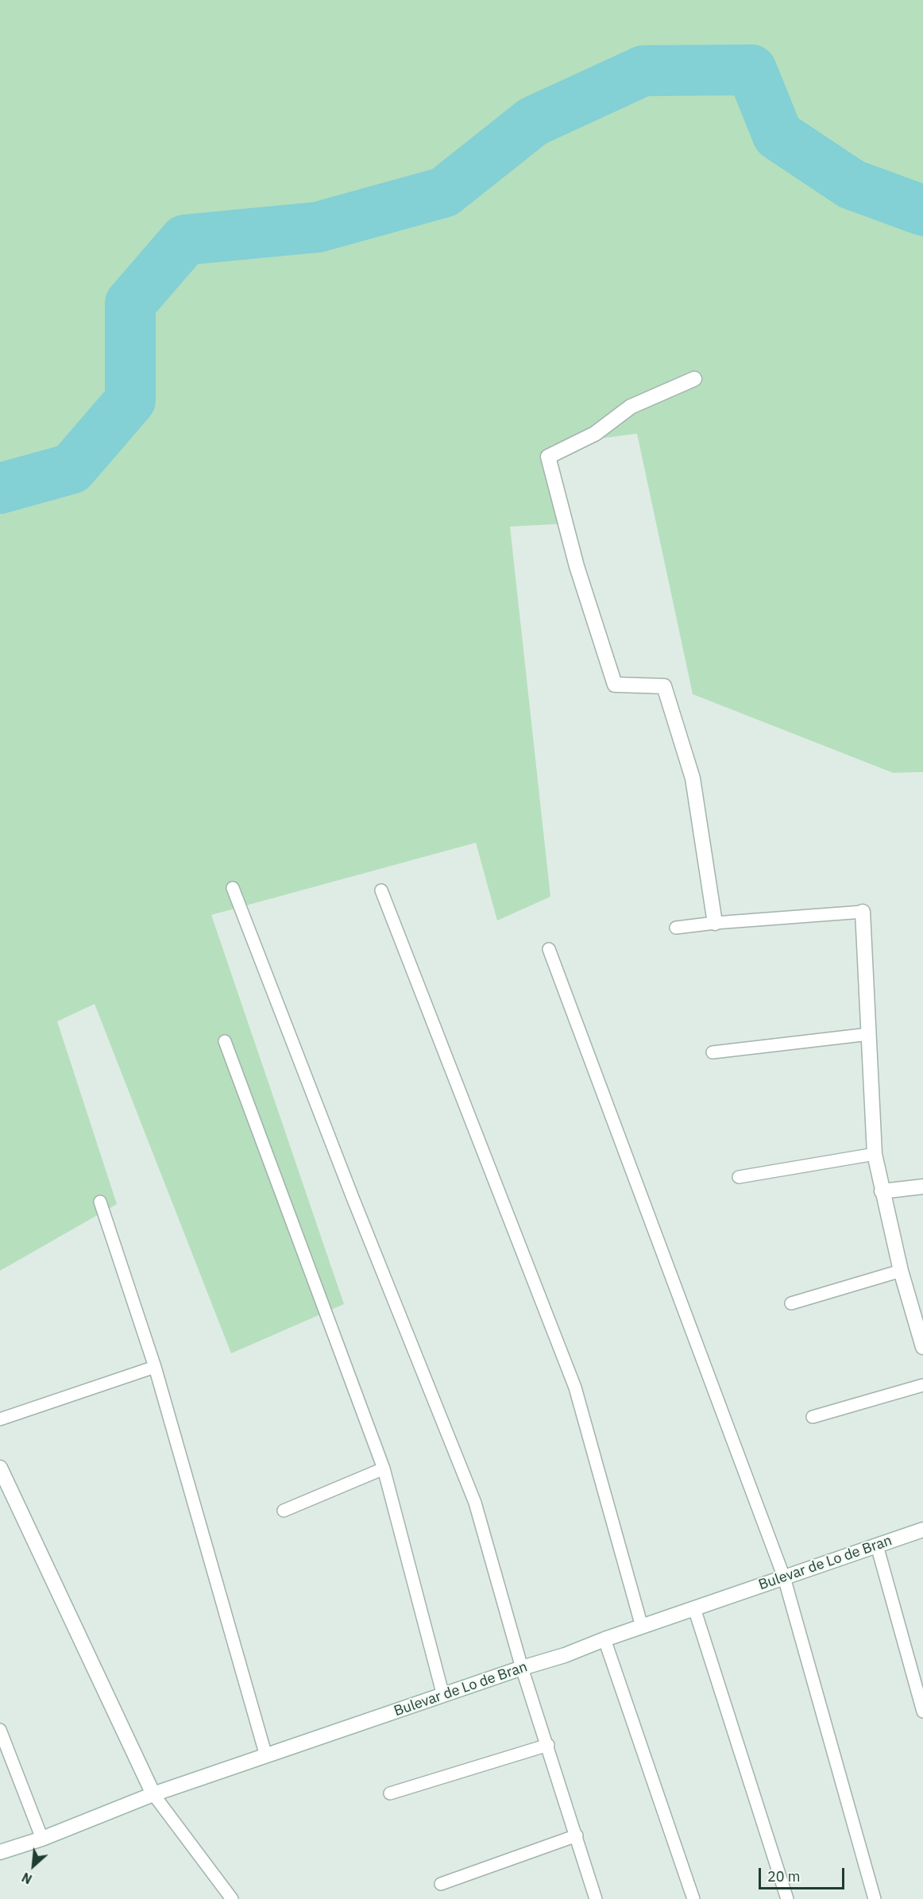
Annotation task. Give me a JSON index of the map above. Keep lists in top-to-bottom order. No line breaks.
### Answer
{"streets":{"street":["Bulevar de Lo de Bran"]},"scale_bar":"20 m","north":"bottom left"}
